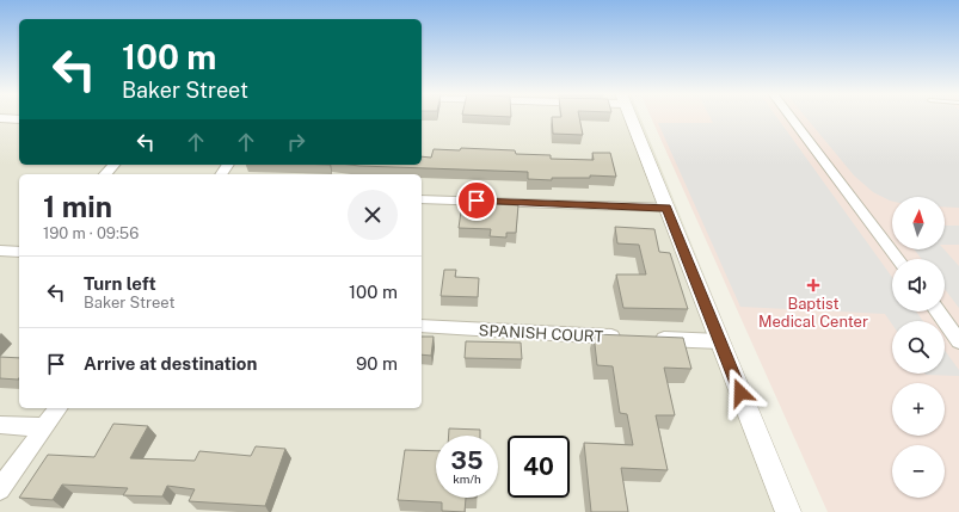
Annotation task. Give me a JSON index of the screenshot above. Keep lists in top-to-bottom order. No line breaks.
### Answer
{"streets":{"street":["SPANISH COURT"]},"places":{"health":["Baptist Medical Center"]},"north":"top","page":{"turn":["100 m","Baker Street"],"heading":["1 min","190 m · 09:56"],"map_buttons":["+","−"],"list":[{"name":"Turn left","note":"Baker Street","value":"100 m"},{"name":"Arrive at destination","value":"90 m"}],"speed":"35 km/h","limit":"40"}}
